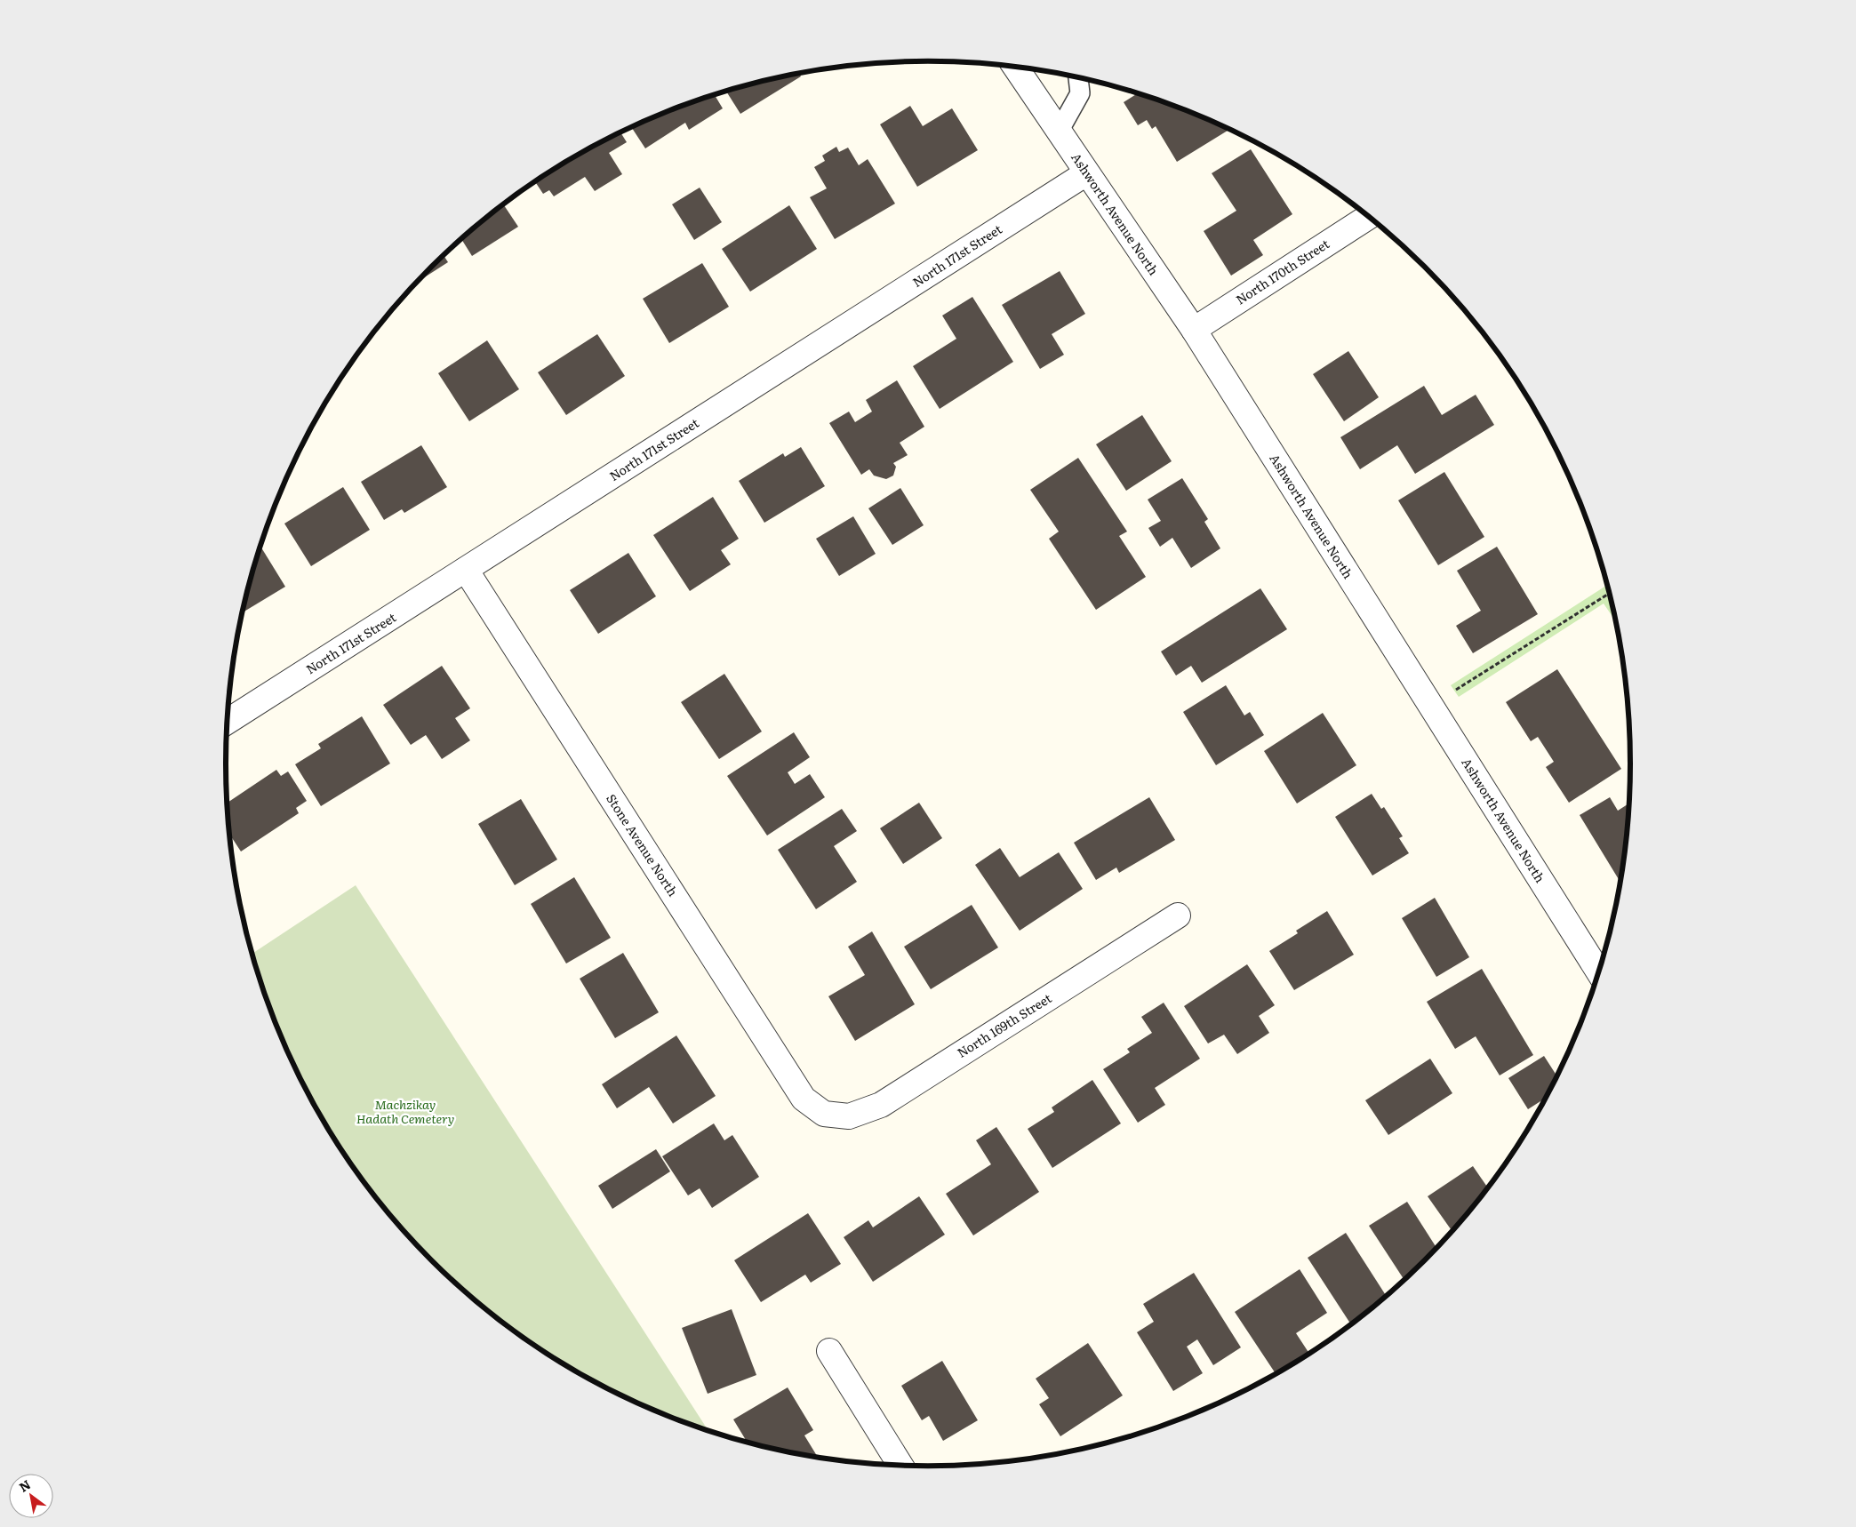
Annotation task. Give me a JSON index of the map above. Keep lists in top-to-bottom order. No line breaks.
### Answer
{"streets":{"street":["Ashworth Avenue North","North 171st Street","North 170th Street","Stone Avenue North","North 169th Street"]},"crossings":[["Ashworth Avenue North","North 171st Street"],["Ashworth Avenue North","North 170th Street"],["North 171st Street","Stone Avenue North"],["Stone Avenue North","North 169th Street"]],"parks":["Machzikay Hadath Cemetery"],"north":"top left"}
